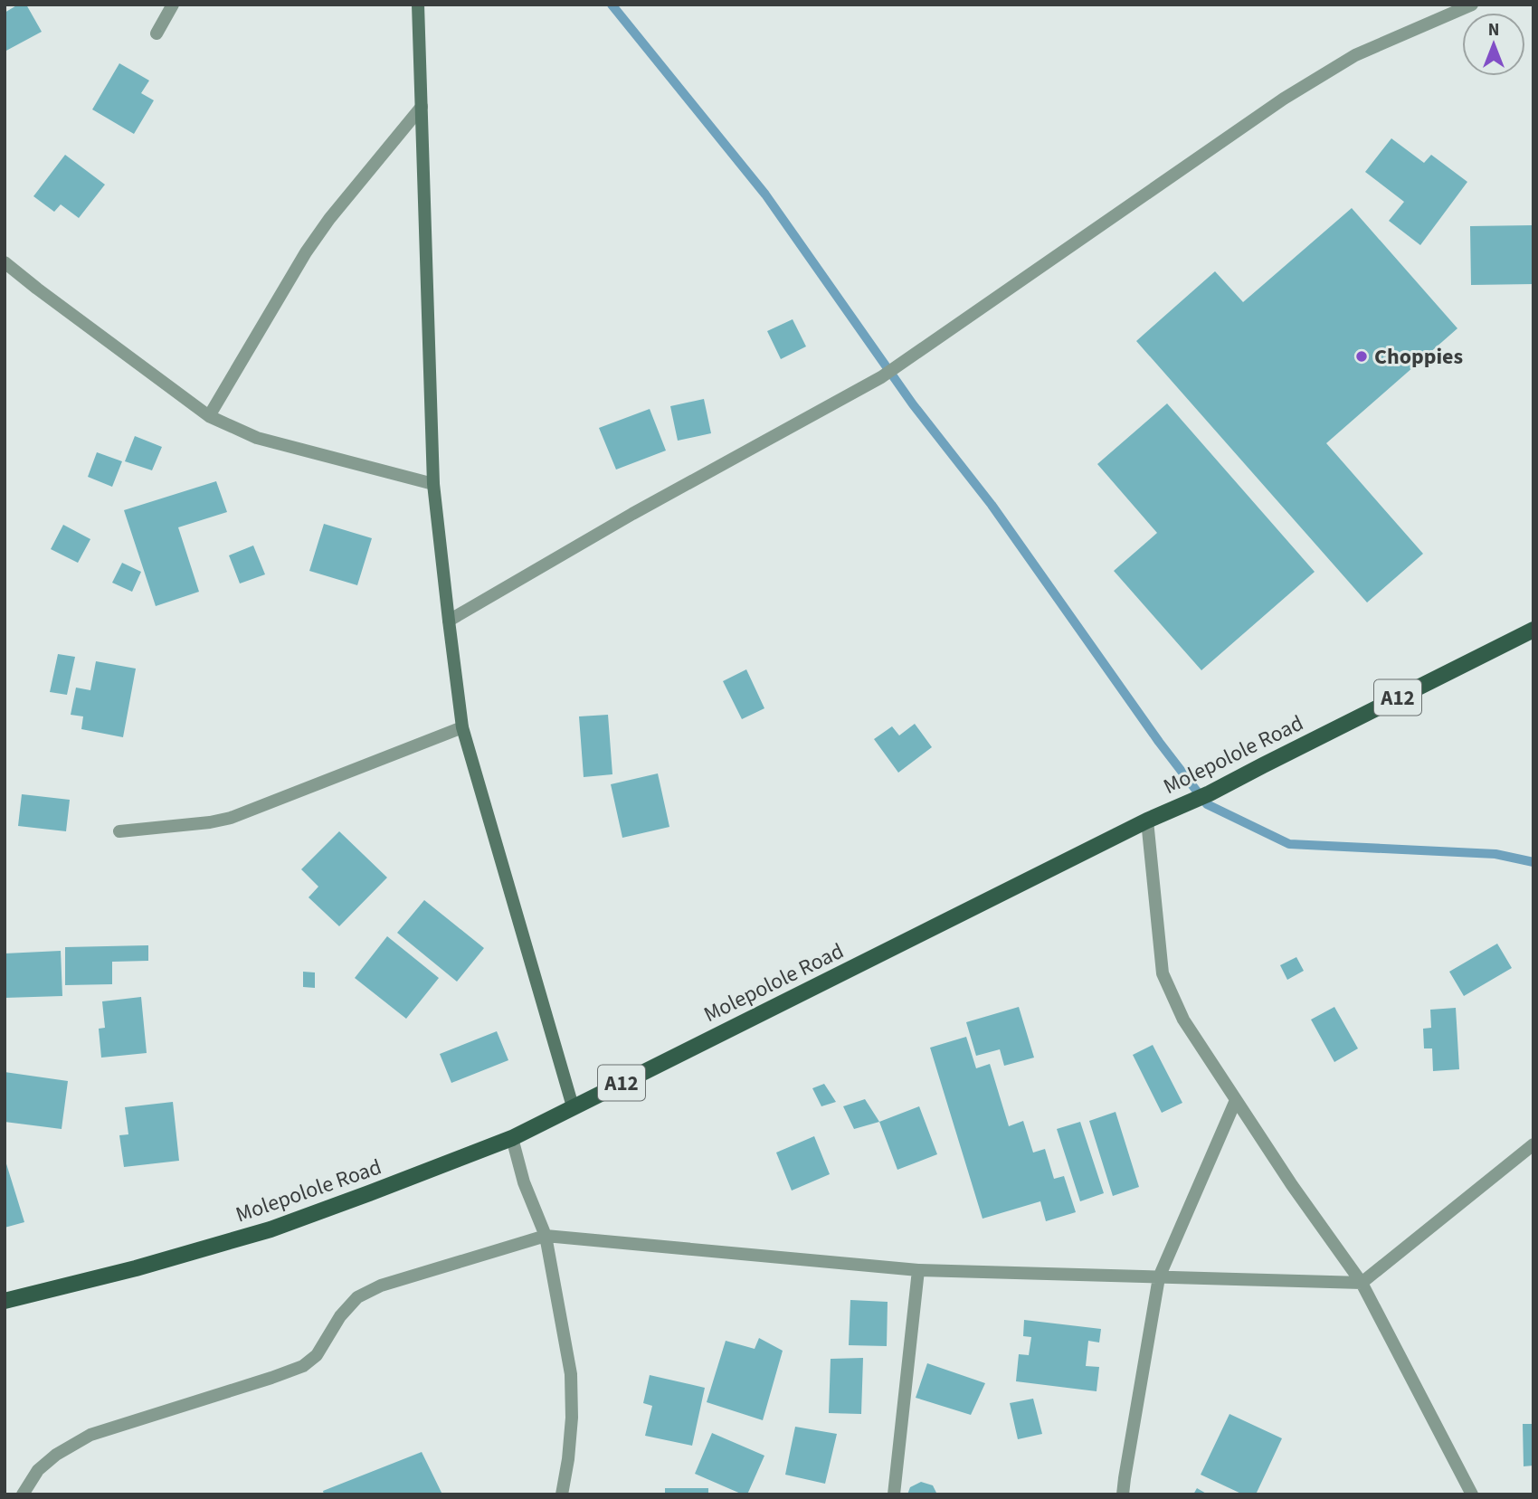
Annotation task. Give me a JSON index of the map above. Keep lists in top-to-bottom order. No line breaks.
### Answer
{"streets":{"main road":["A12","Molepolole Road"]},"places":["Choppies"],"north":"top"}
